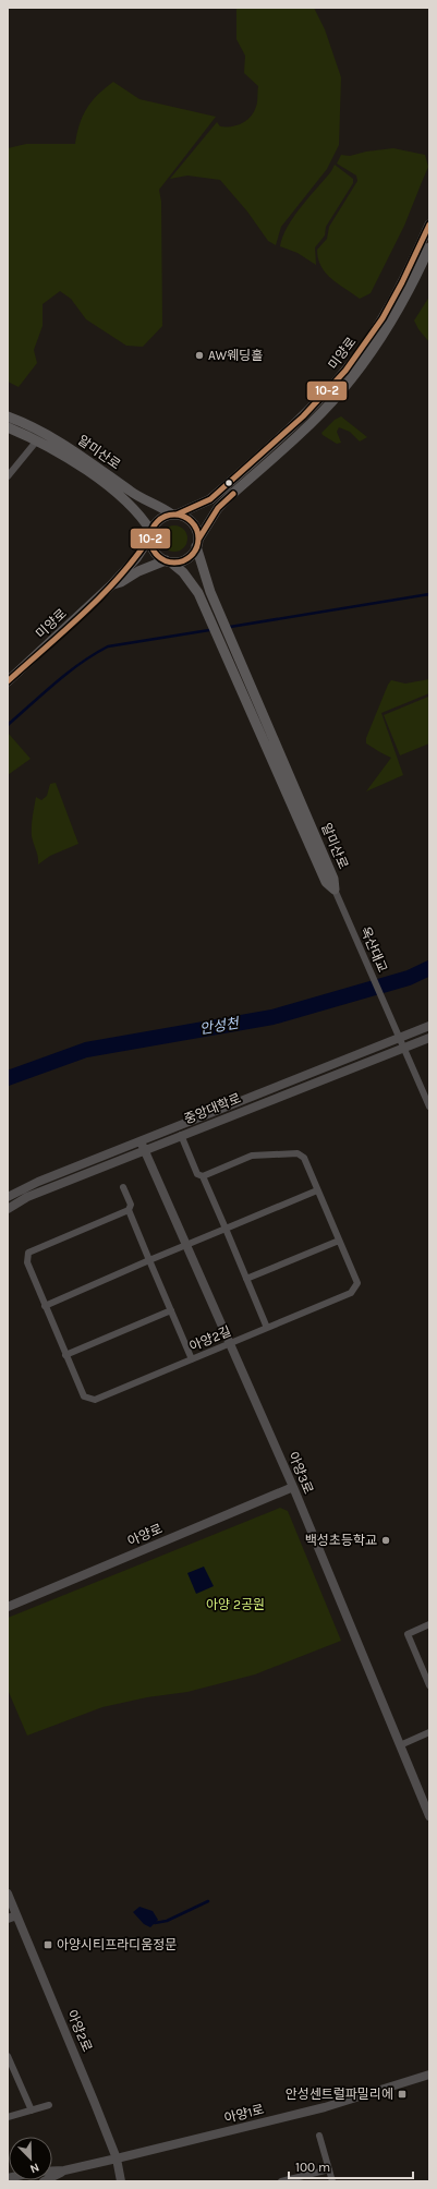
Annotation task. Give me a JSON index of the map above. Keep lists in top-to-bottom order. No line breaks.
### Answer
{"streets":{"main road":["미양로","알미산로"],"street":["옥산대교","중앙대학로","아양2길","아양3로","아양로","아양2로","아양1로"]},"crossings":[["미양로","알미산로"],["알미산로","옥산대교"],["옥산대교","중앙대학로"],["중앙대학로","아양3로"],["아양2길","아양3로"],["아양3로","아양로"],["아양2로","아양1로"]],"water":["안성천"],"parks":["아양 2공원"],"places":{"other":["AW웨딩홀","백성초등학교"],"transit":["아양시티프라디움정문","안성센트럴파밀리에"]},"lines":["transit line 10-2"],"scale_bar":"100 m","north":"bottom right"}
